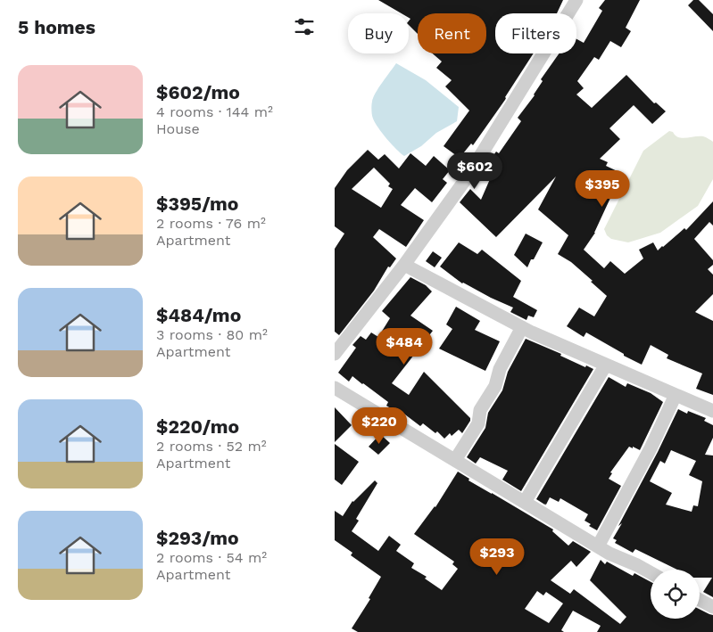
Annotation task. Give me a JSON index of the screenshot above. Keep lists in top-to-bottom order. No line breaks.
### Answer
{"page":{"heading":"5 homes","chip":["Buy","Rent","Filters"],"list":[{"name":"$602/mo","note":"4 rooms · 144 m² · House"},{"name":"$395/mo","note":"2 rooms · 76 m² · Apartment"},{"name":"$484/mo","note":"3 rooms · 80 m² · Apartment"},{"name":"$220/mo","note":"2 rooms · 52 m² · Apartment"},{"name":"$293/mo","note":"2 rooms · 54 m² · Apartment"}],"price":["$602","$395","$484","$220","$293"]}}
